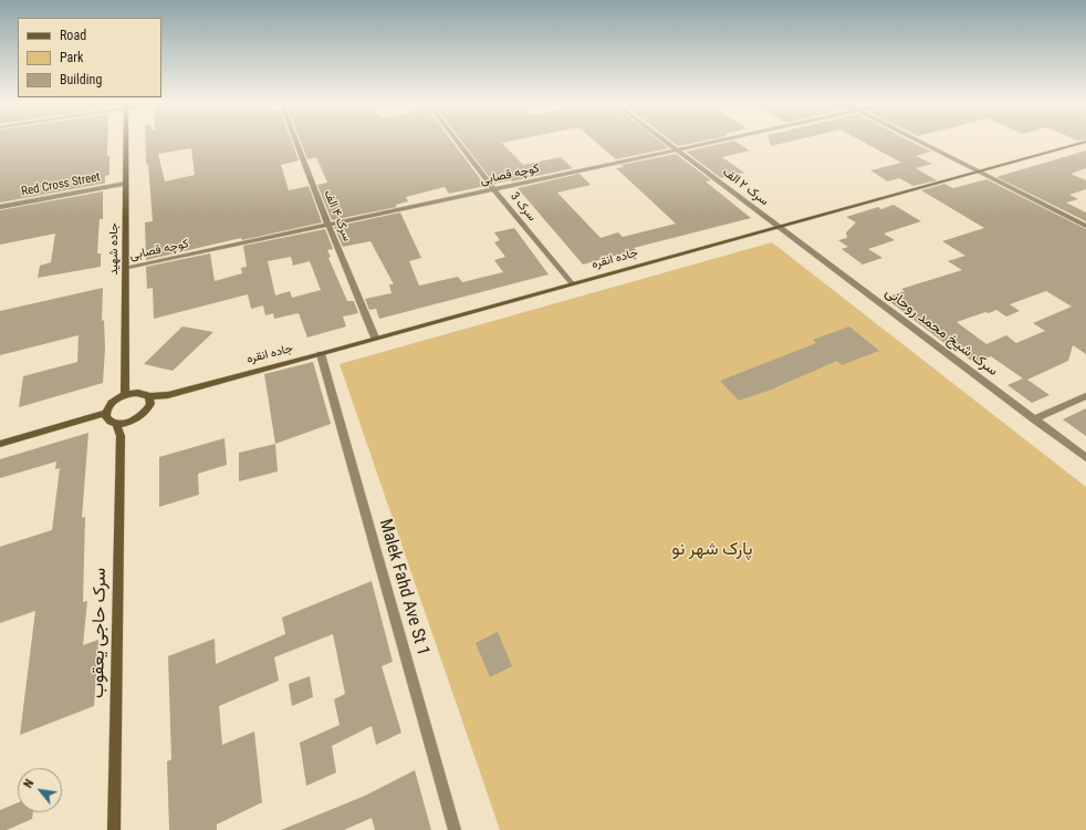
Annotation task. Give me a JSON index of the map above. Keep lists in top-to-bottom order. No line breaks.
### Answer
{"streets":{"main road":["جاده شهید","جاده انقره","سرک حاجی یعقوب"],"street":["کوچه قصابی","Red Cross Street","سرک ۲ الف","سرک 3","سرک ۴ الف","سرک شیخ محمد روحانی","Malek Fahd Ave St 1"]},"crossings":[["کوچه قصابی","سرک ۲ الف"],["کوچه قصابی","سرک 3"],["کوچه قصابی","سرک ۴ الف"],["کوچه قصابی","جاده شهید"],["Red Cross Street","جاده شهید"],["سرک ۲ الف","جاده انقره"],["سرک ۲ الف","سرک شیخ محمد روحانی"],["سرک 3","جاده انقره"],["سرک ۴ الف","جاده انقره"],["جاده شهید","جاده انقره"],["جاده انقره","سرک شیخ محمد روحانی"],["جاده انقره","Malek Fahd Ave St 1"]],"parks":["پارک شهر نو"],"legend":["Road","Park","Building"],"north":"top left"}
